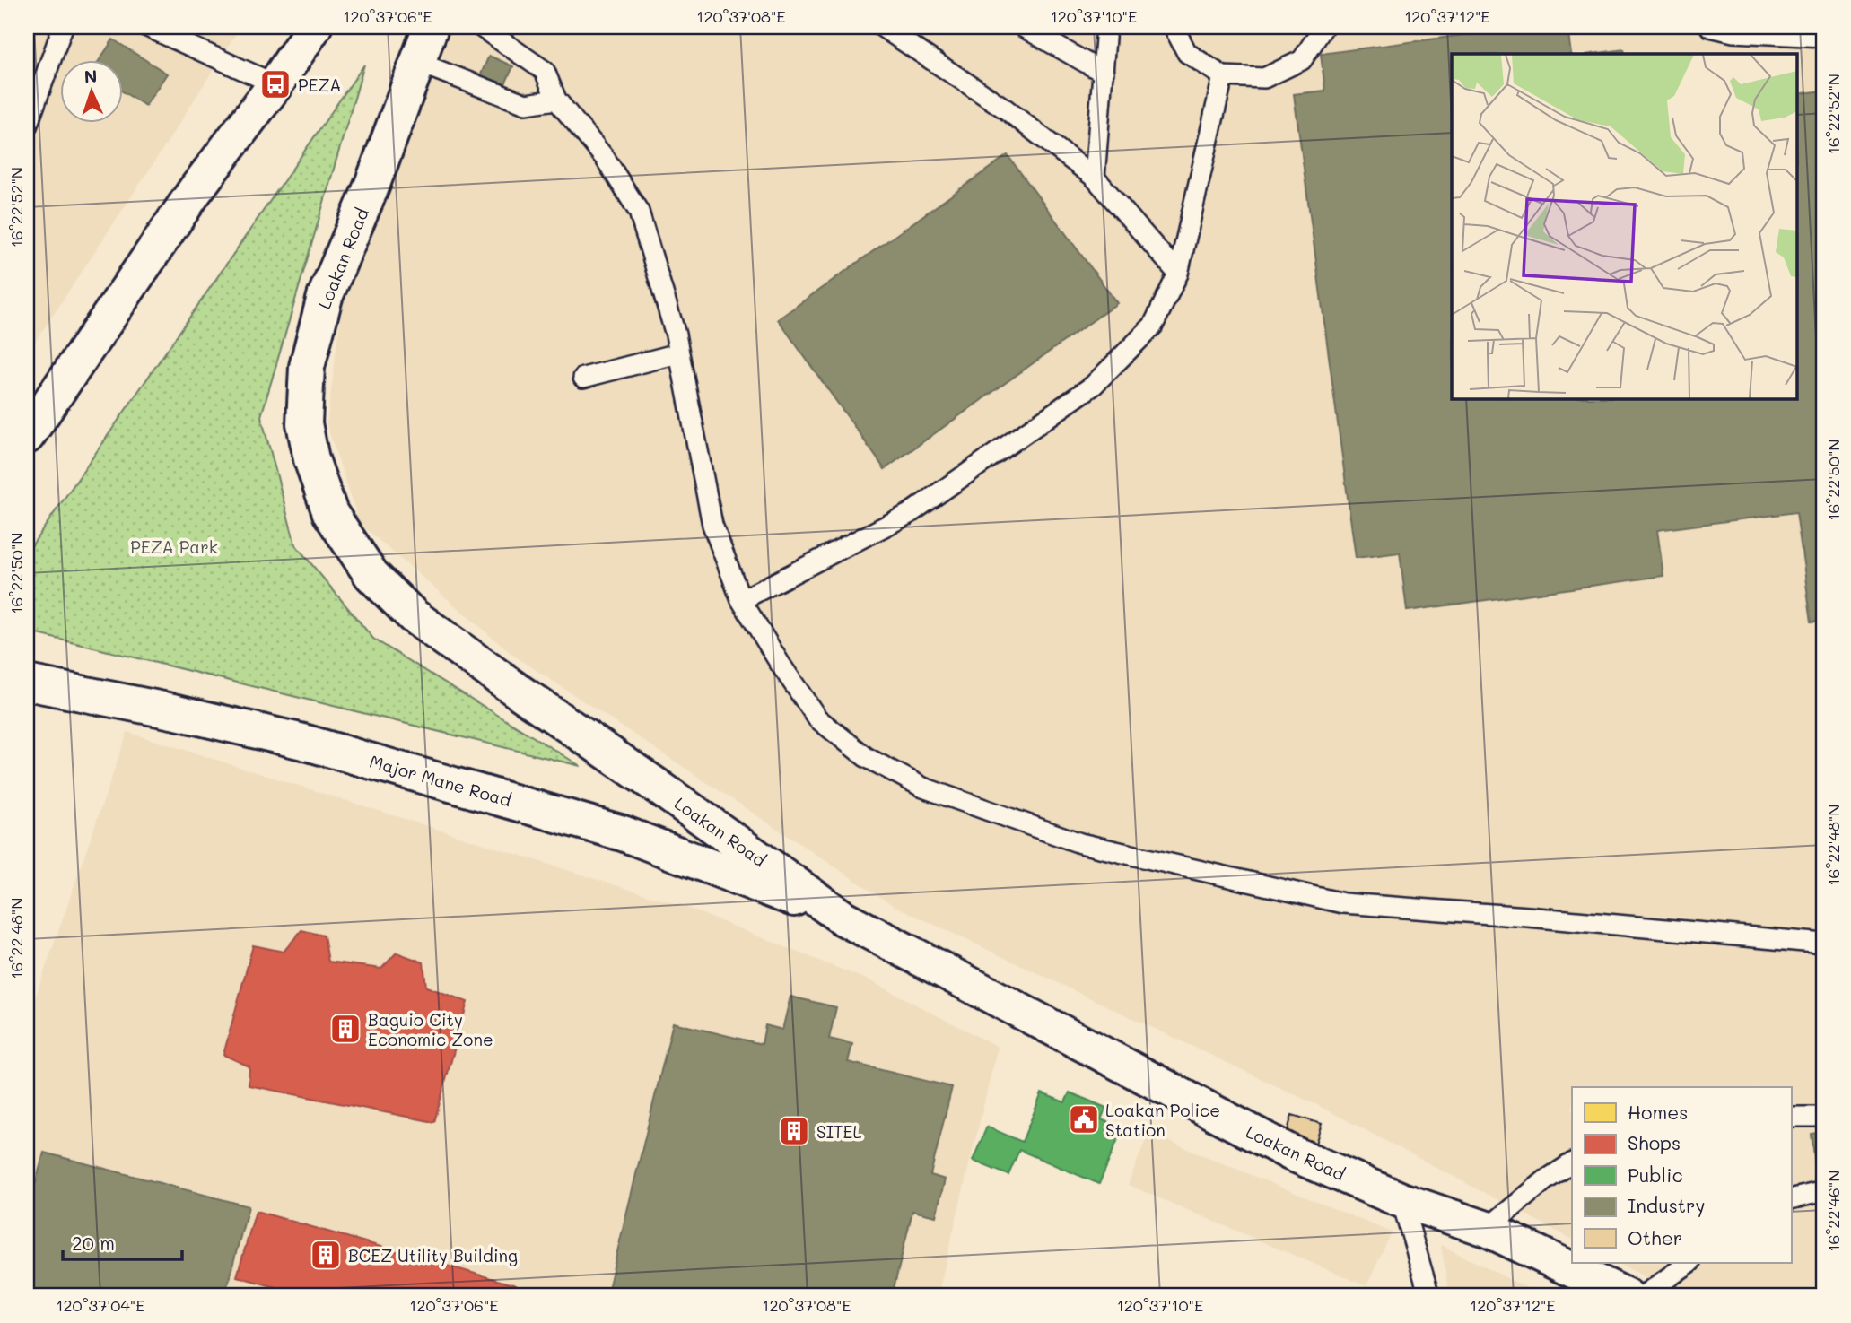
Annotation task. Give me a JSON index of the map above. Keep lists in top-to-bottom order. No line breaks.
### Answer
{"streets":{"main road":["Loakan Road","Major Mane Road"]},"crossings":[["Loakan Road","Major Mane Road"]],"parks":["PEZA Park"],"places":{"bus stop":["PEZA"],"building":["Baguio City Economic Zone","SITEL","BCEZ Utility Building"],"public building":["Loakan Police Station"]},"legend":["Homes","Shops","Public","Industry","Other"],"scale_bar":"20 m","north":"top","coordinates":["120°37'06\"E","120°37'08\"E","120°37'10\"E","120°37'12\"E","16°22'52\"N","16°22'50\"N","16°22'48\"N","16°22'46\"N","120°37'04\"E"]}
